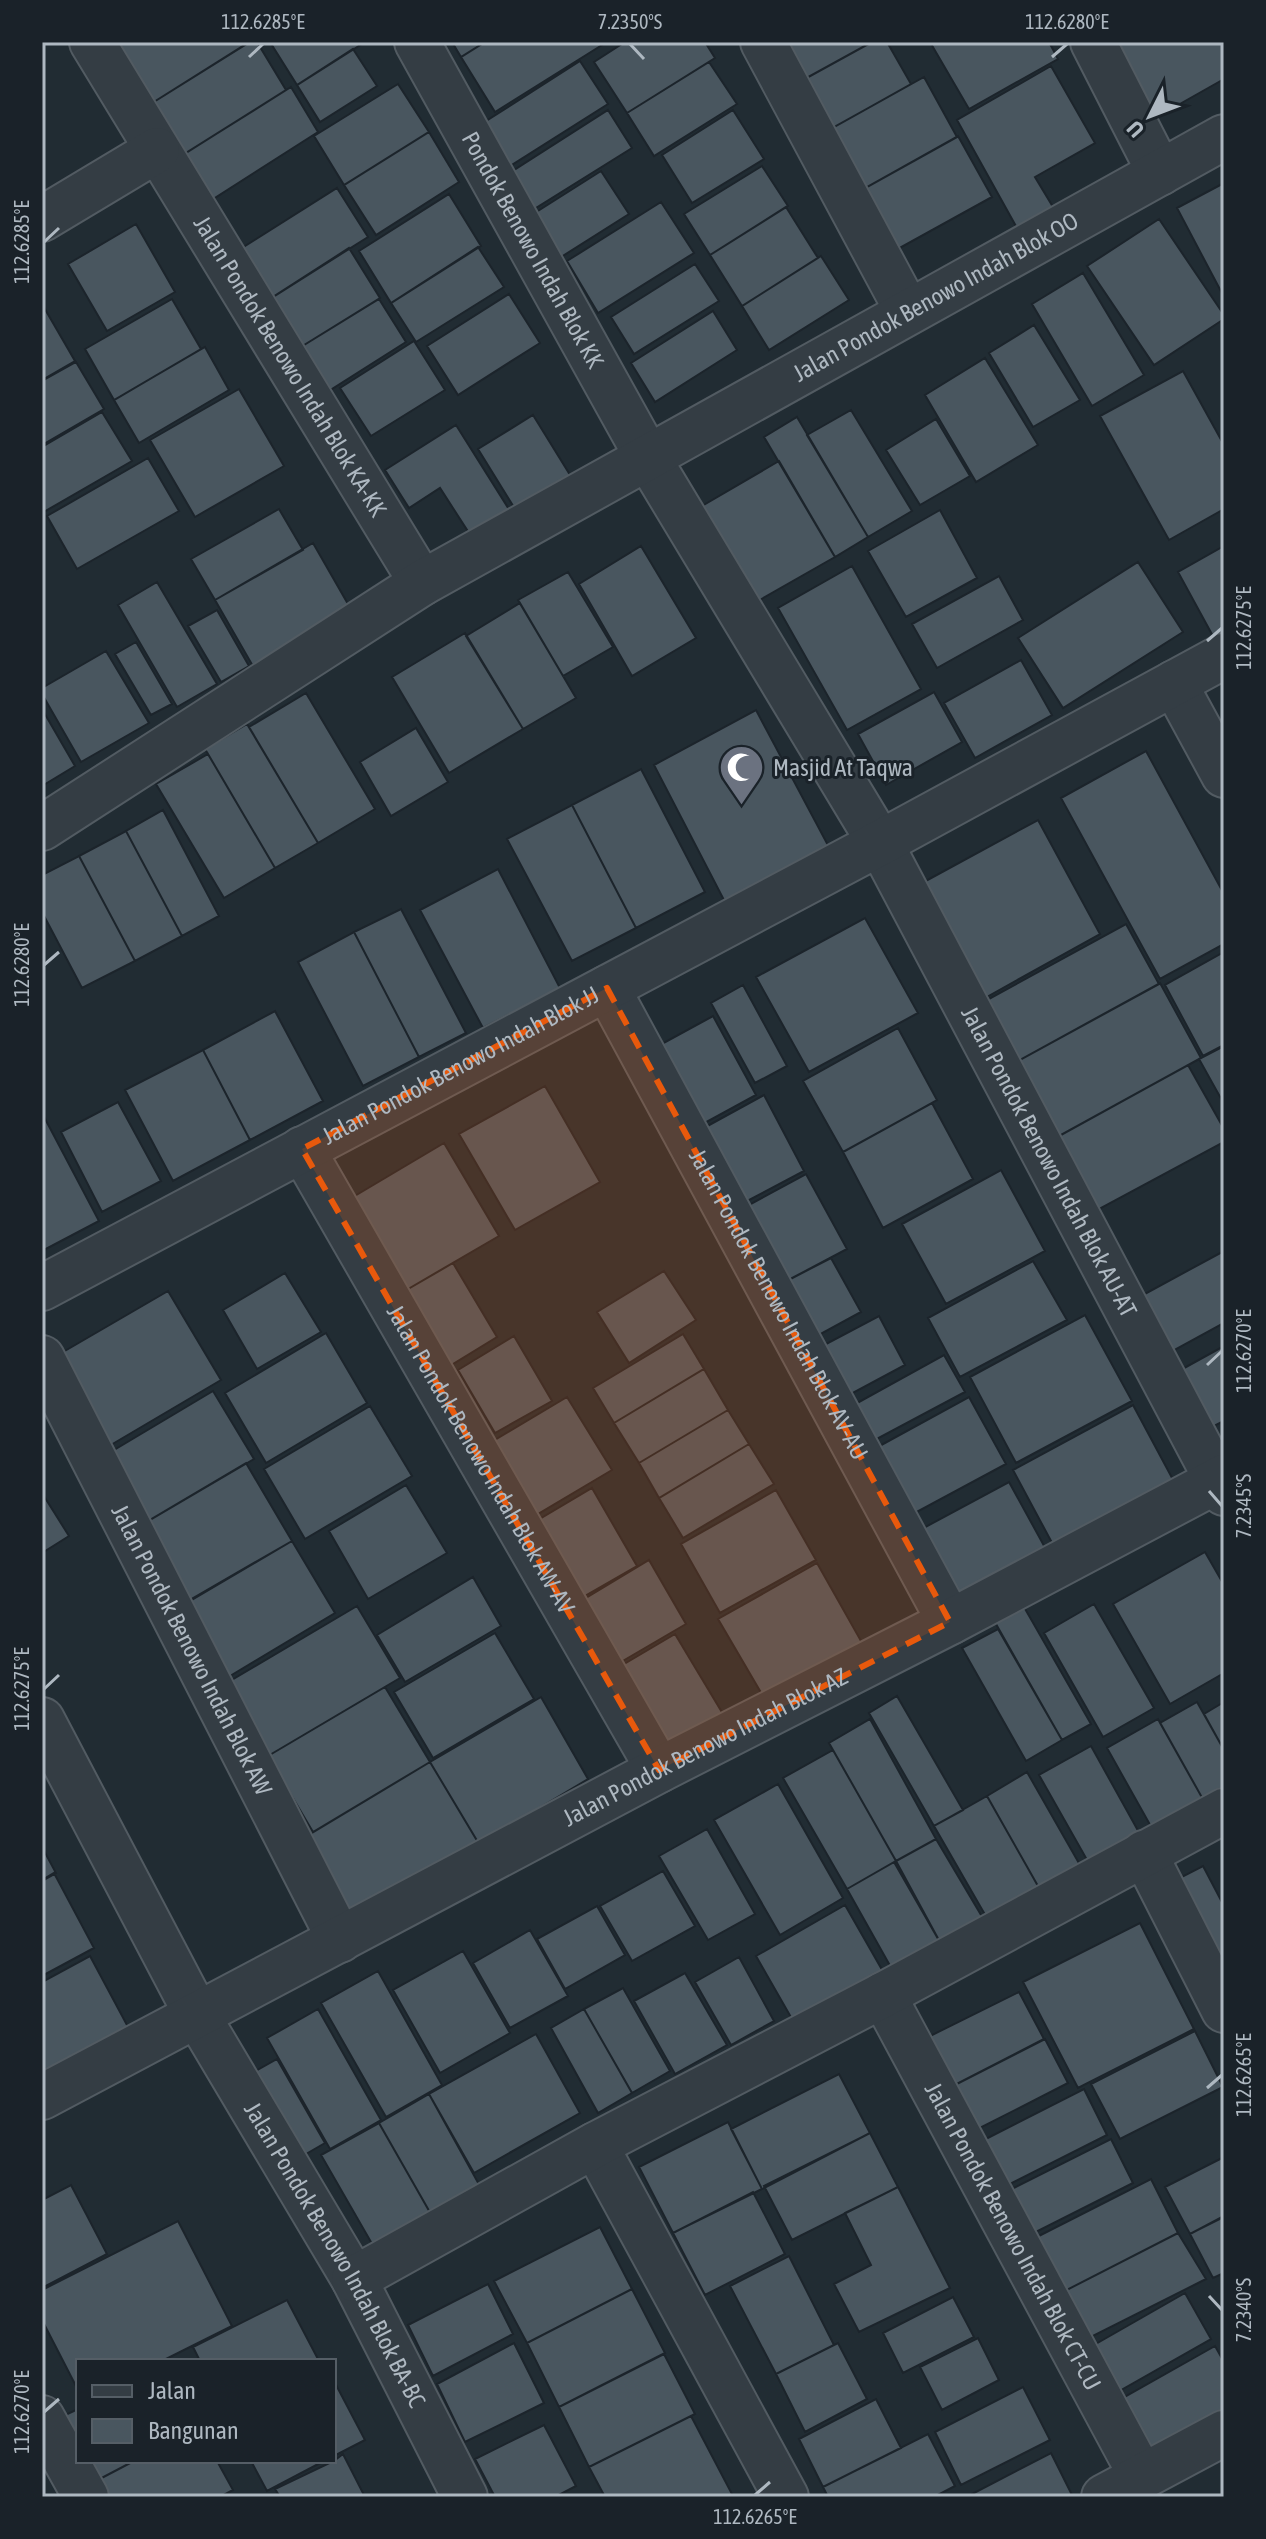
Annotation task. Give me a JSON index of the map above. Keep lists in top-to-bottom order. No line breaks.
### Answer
{"streets":{"street":["Pondok Benowo Indah Blok KK","Jalan Pondok Benowo Indah Blok OO","Jalan Pondok Benowo Indah Blok KA-KK","Jalan Pondok Benowo Indah Blok JJ","Jalan Pondok Benowo Indah Blok AU-AT","Jalan Pondok Benowo Indah Blok AV-AU","Jalan Pondok Benowo Indah Blok AW-AV","Jalan Pondok Benowo Indah Blok AW","Jalan Pondok Benowo Indah Blok AZ","Jalan Pondok Benowo Indah Blok CT-CU","Jalan Pondok Benowo Indah Blok BA-BC"]},"crossings":[["Pondok Benowo Indah Blok KK","Jalan Pondok Benowo Indah Blok OO"],["Pondok Benowo Indah Blok KK","Jalan Pondok Benowo Indah Blok JJ"],["Pondok Benowo Indah Blok KK","Jalan Pondok Benowo Indah Blok AU-AT"],["Jalan Pondok Benowo Indah Blok JJ","Jalan Pondok Benowo Indah Blok AU-AT"],["Jalan Pondok Benowo Indah Blok JJ","Jalan Pondok Benowo Indah Blok AV-AU"],["Jalan Pondok Benowo Indah Blok JJ","Jalan Pondok Benowo Indah Blok AW-AV"],["Jalan Pondok Benowo Indah Blok AU-AT","Jalan Pondok Benowo Indah Blok AZ"],["Jalan Pondok Benowo Indah Blok AV-AU","Jalan Pondok Benowo Indah Blok AZ"],["Jalan Pondok Benowo Indah Blok AW-AV","Jalan Pondok Benowo Indah Blok AZ"],["Jalan Pondok Benowo Indah Blok AW","Jalan Pondok Benowo Indah Blok AZ"],["Jalan Pondok Benowo Indah Blok AZ","Jalan Pondok Benowo Indah Blok BA-BC"]],"places":{"mosque":["Masjid At Taqwa"]},"legend":["Jalan","Bangunan"],"north":"bottom left","coordinates":["112.6285°E","7.2350°S","112.6280°E","112.6275°E","112.6270°E","7.2345°S","112.6265°E","7.2340°S"]}
